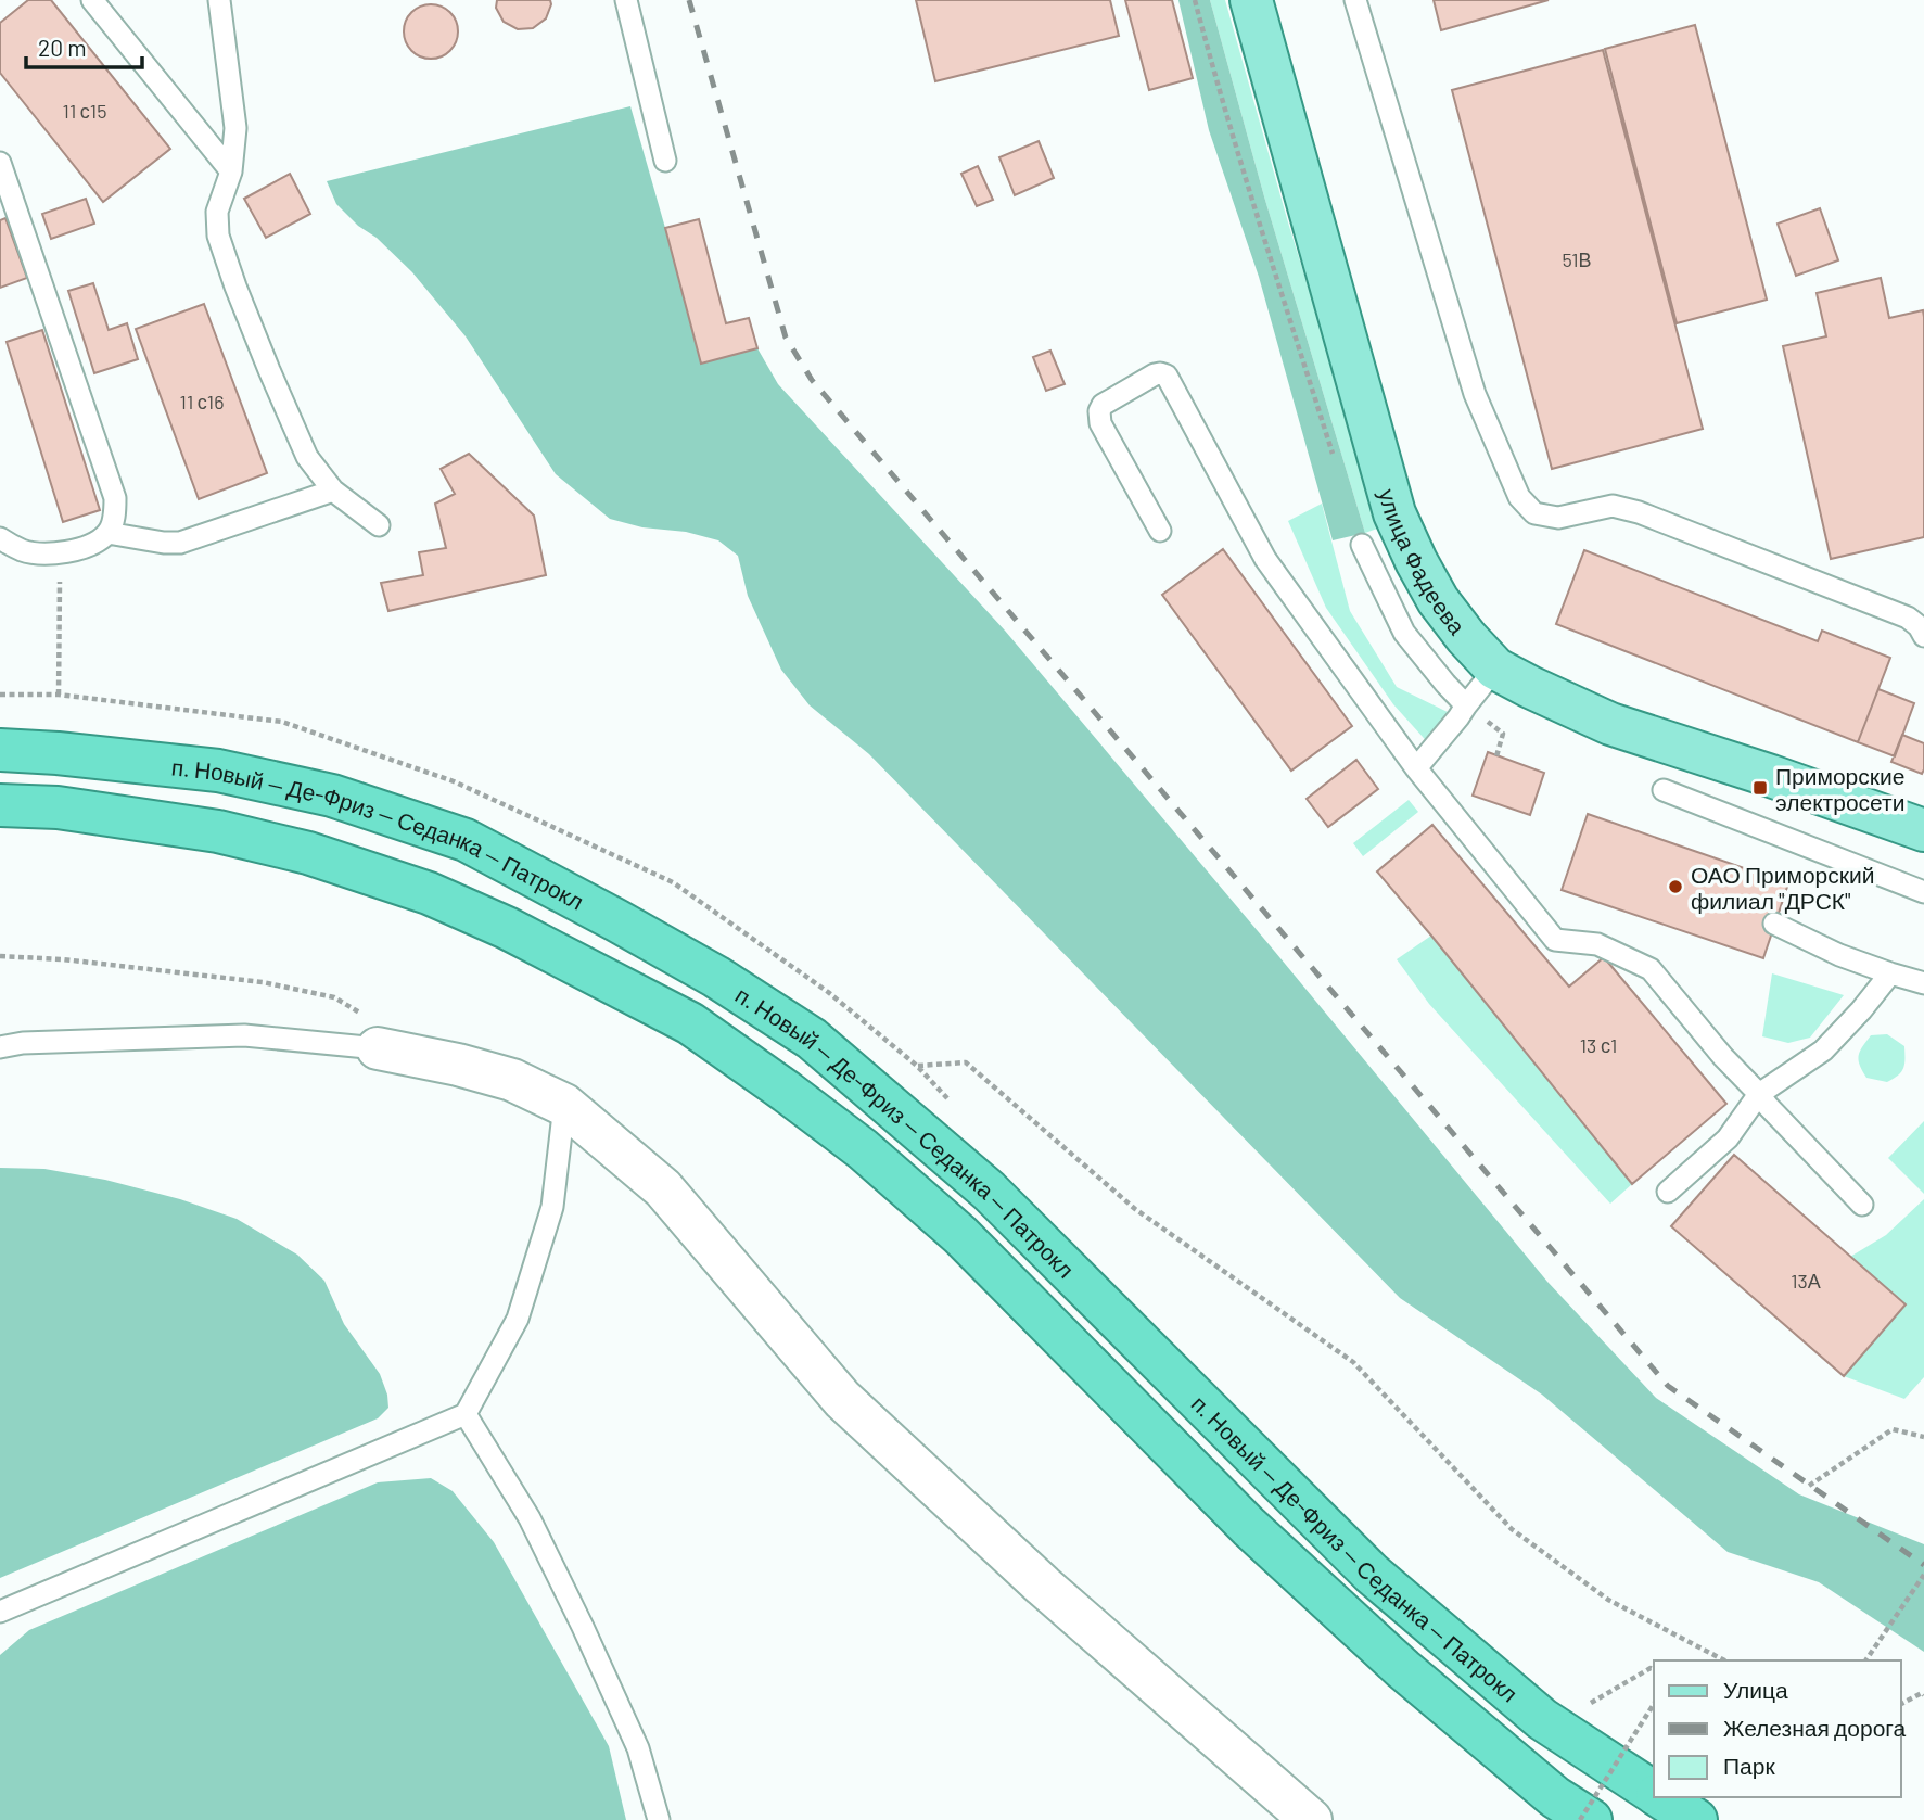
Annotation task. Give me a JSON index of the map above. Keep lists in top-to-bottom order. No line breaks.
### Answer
{"streets":{"highway":["п. Новый — Де-Фриз — Седанка — Патрокл"],"main road":["улица Фадеева"]},"places":{"transit":["Приморские электросети"],"other":["ОАО Приморский филиал \"ДРСК\""]},"house_numbers":["11 с15","51В","11 с16","13 с1","13А"],"legend":["Улица","Железная дорога","Парк"],"scale_bar":"20 m"}
